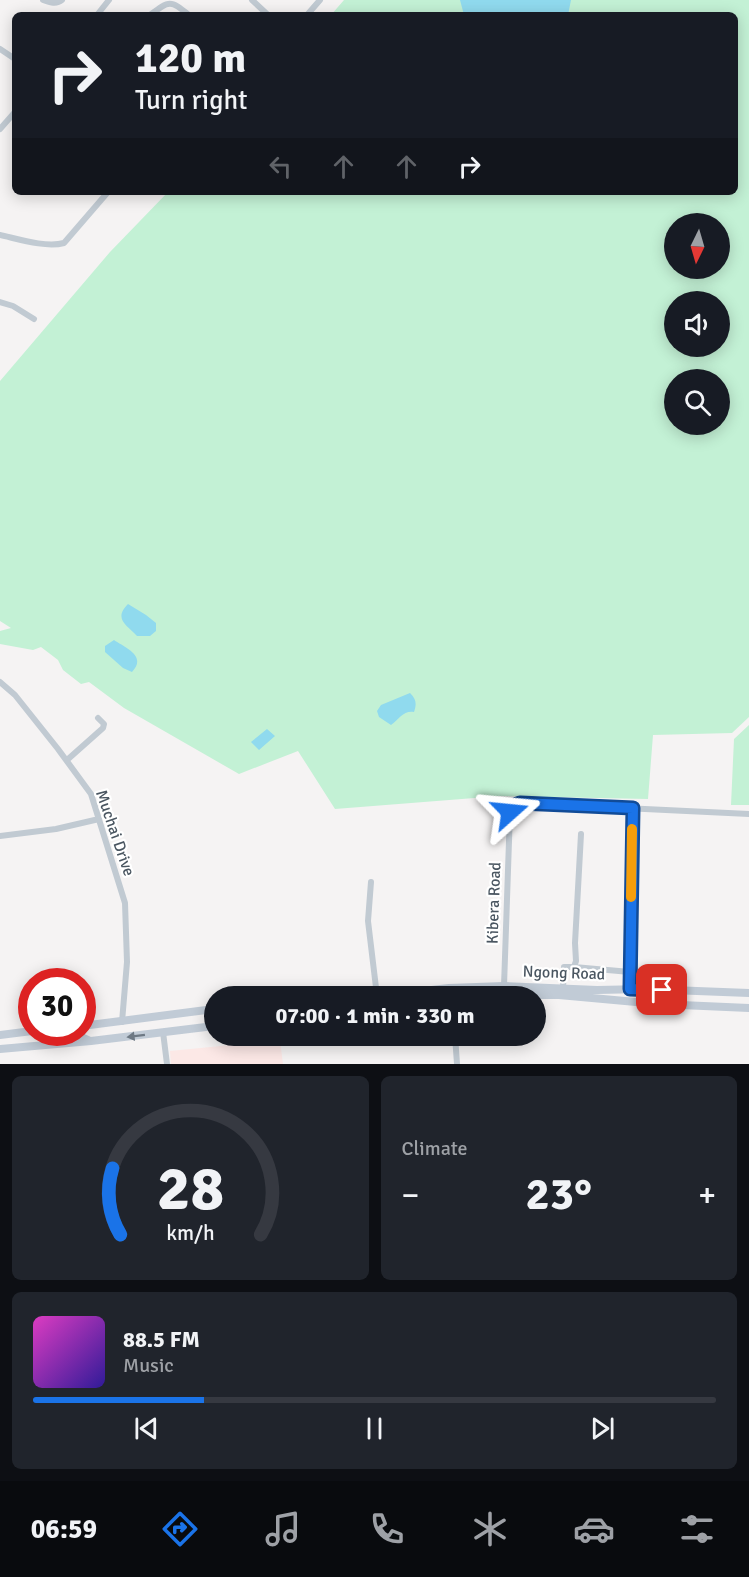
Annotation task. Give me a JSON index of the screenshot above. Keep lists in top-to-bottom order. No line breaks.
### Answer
{"streets":{"main road":["Ngong Road"],"street":["Muchai Drive","Kibera Road"]},"north":"bottom","page":{"turn":["120 m","Turn right"],"limit":"30","trip":"07:00 · 1 min · 330 m","tile":"Climate","heat":["−","23°","+"],"song":["88.5 FM","Music"],"tabs":"06:59","gauge":["28","km/h"]}}
